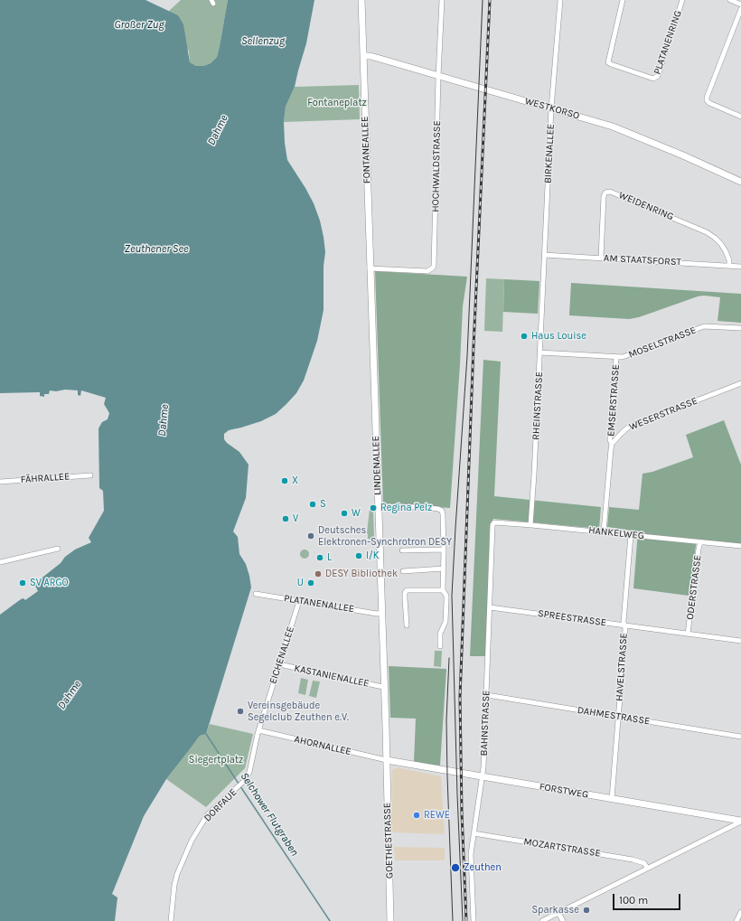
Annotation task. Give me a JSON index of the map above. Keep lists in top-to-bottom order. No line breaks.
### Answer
{"streets":{"main road":["WESTKORSO","FONTANEALLEE","LINDENALLEE","FORSTWEG","GOETHESTRASSE"],"street":["PLATANENRING","BIRKENALLEE","HOCHWALDSTRASSE","WEIDENRING","AM STAATSFORST","MOSELSTRASSE","EMSERSTRASSE","RHEINSTRASSE","WESERSTRASSE","FÄHRALLEE","HANKELWEG","ODERSTRASSE","PLATANENALLEE","SPREESTRASSE","EICHENALLEE","HAVELSTRASSE","KASTANIENALLEE","DAHMESTRASSE","BAHNSTRASSE","AHORNALLEE","DORFAUE","MOZARTSTRASSE"]},"crossings":[["WESTKORSO","FONTANEALLEE"],["WESTKORSO","BIRKENALLEE"],["WESTKORSO","HOCHWALDSTRASSE"],["FONTANEALLEE","LINDENALLEE"],["BIRKENALLEE","AM STAATSFORST"],["BIRKENALLEE","RHEINSTRASSE"],["HOCHWALDSTRASSE","LINDENALLEE"],["WEIDENRING","AM STAATSFORST"],["MOSELSTRASSE","EMSERSTRASSE"],["MOSELSTRASSE","RHEINSTRASSE"],["EMSERSTRASSE","WESERSTRASSE"],["RHEINSTRASSE","HANKELWEG"],["LINDENALLEE","PLATANENALLEE"],["LINDENALLEE","KASTANIENALLEE"],["LINDENALLEE","AHORNALLEE"],["LINDENALLEE","FORSTWEG"],["LINDENALLEE","GOETHESTRASSE"],["HANKELWEG","ODERSTRASSE"],["HANKELWEG","HAVELSTRASSE"],["HANKELWEG","BAHNSTRASSE"],["ODERSTRASSE","SPREESTRASSE"],["PLATANENALLEE","EICHENALLEE"],["SPREESTRASSE","HAVELSTRASSE"],["SPREESTRASSE","BAHNSTRASSE"],["EICHENALLEE","KASTANIENALLEE"],["EICHENALLEE","AHORNALLEE"],["EICHENALLEE","DORFAUE"],["HAVELSTRASSE","DAHMESTRASSE"],["HAVELSTRASSE","FORSTWEG"],["DAHMESTRASSE","BAHNSTRASSE"],["BAHNSTRASSE","FORSTWEG"],["BAHNSTRASSE","MOZARTSTRASSE"],["AHORNALLEE","FORSTWEG"],["AHORNALLEE","DORFAUE"],["AHORNALLEE","GOETHESTRASSE"],["FORSTWEG","GOETHESTRASSE"]],"water":["Großer Zug","Sellenzug","Dahme","Zeuthener See","Selchower Flutgraben"],"parks":["Fontaneplatz","Siegertplatz"],"places":["Haus Louise","X","S","Regina Pelz","W","V","Deutsches Elektronen-Synchrotron DESY","I/K","L","DESY Bibliothek","SV ARGO","U","Vereinsgebäude Segelclub Zeuthen e.V.","REWE","Zeuthen","Sparkasse"],"scale_bar":"100 m"}
